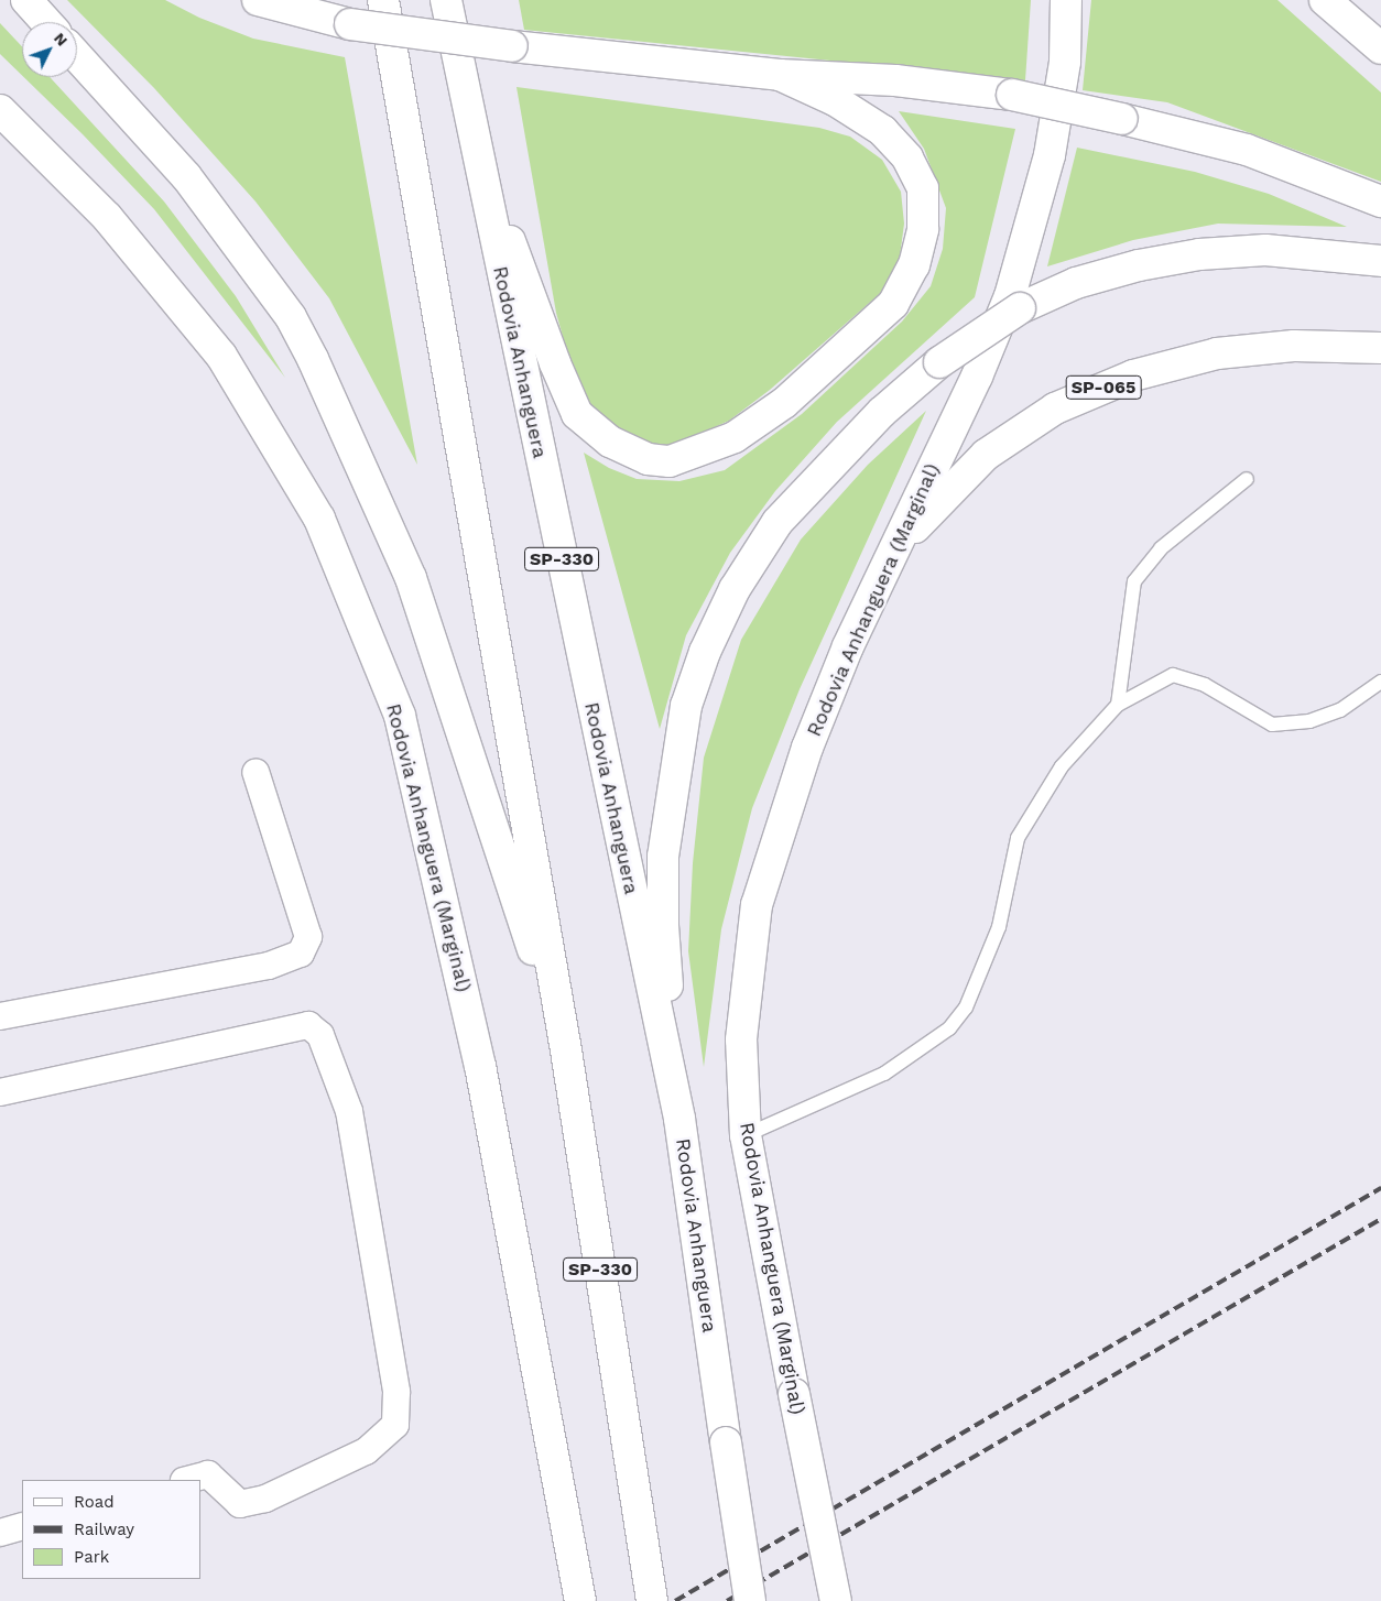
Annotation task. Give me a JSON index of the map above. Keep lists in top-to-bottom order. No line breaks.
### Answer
{"streets":{"highway":["Rodovia Anhanguera","SP-065","SP-330","Rodovia Anhanguera (Marginal)"]},"crossings":[["SP-065","Rodovia Anhanguera (Marginal)"]],"legend":["Road","Railway","Park"],"north":"top right"}
